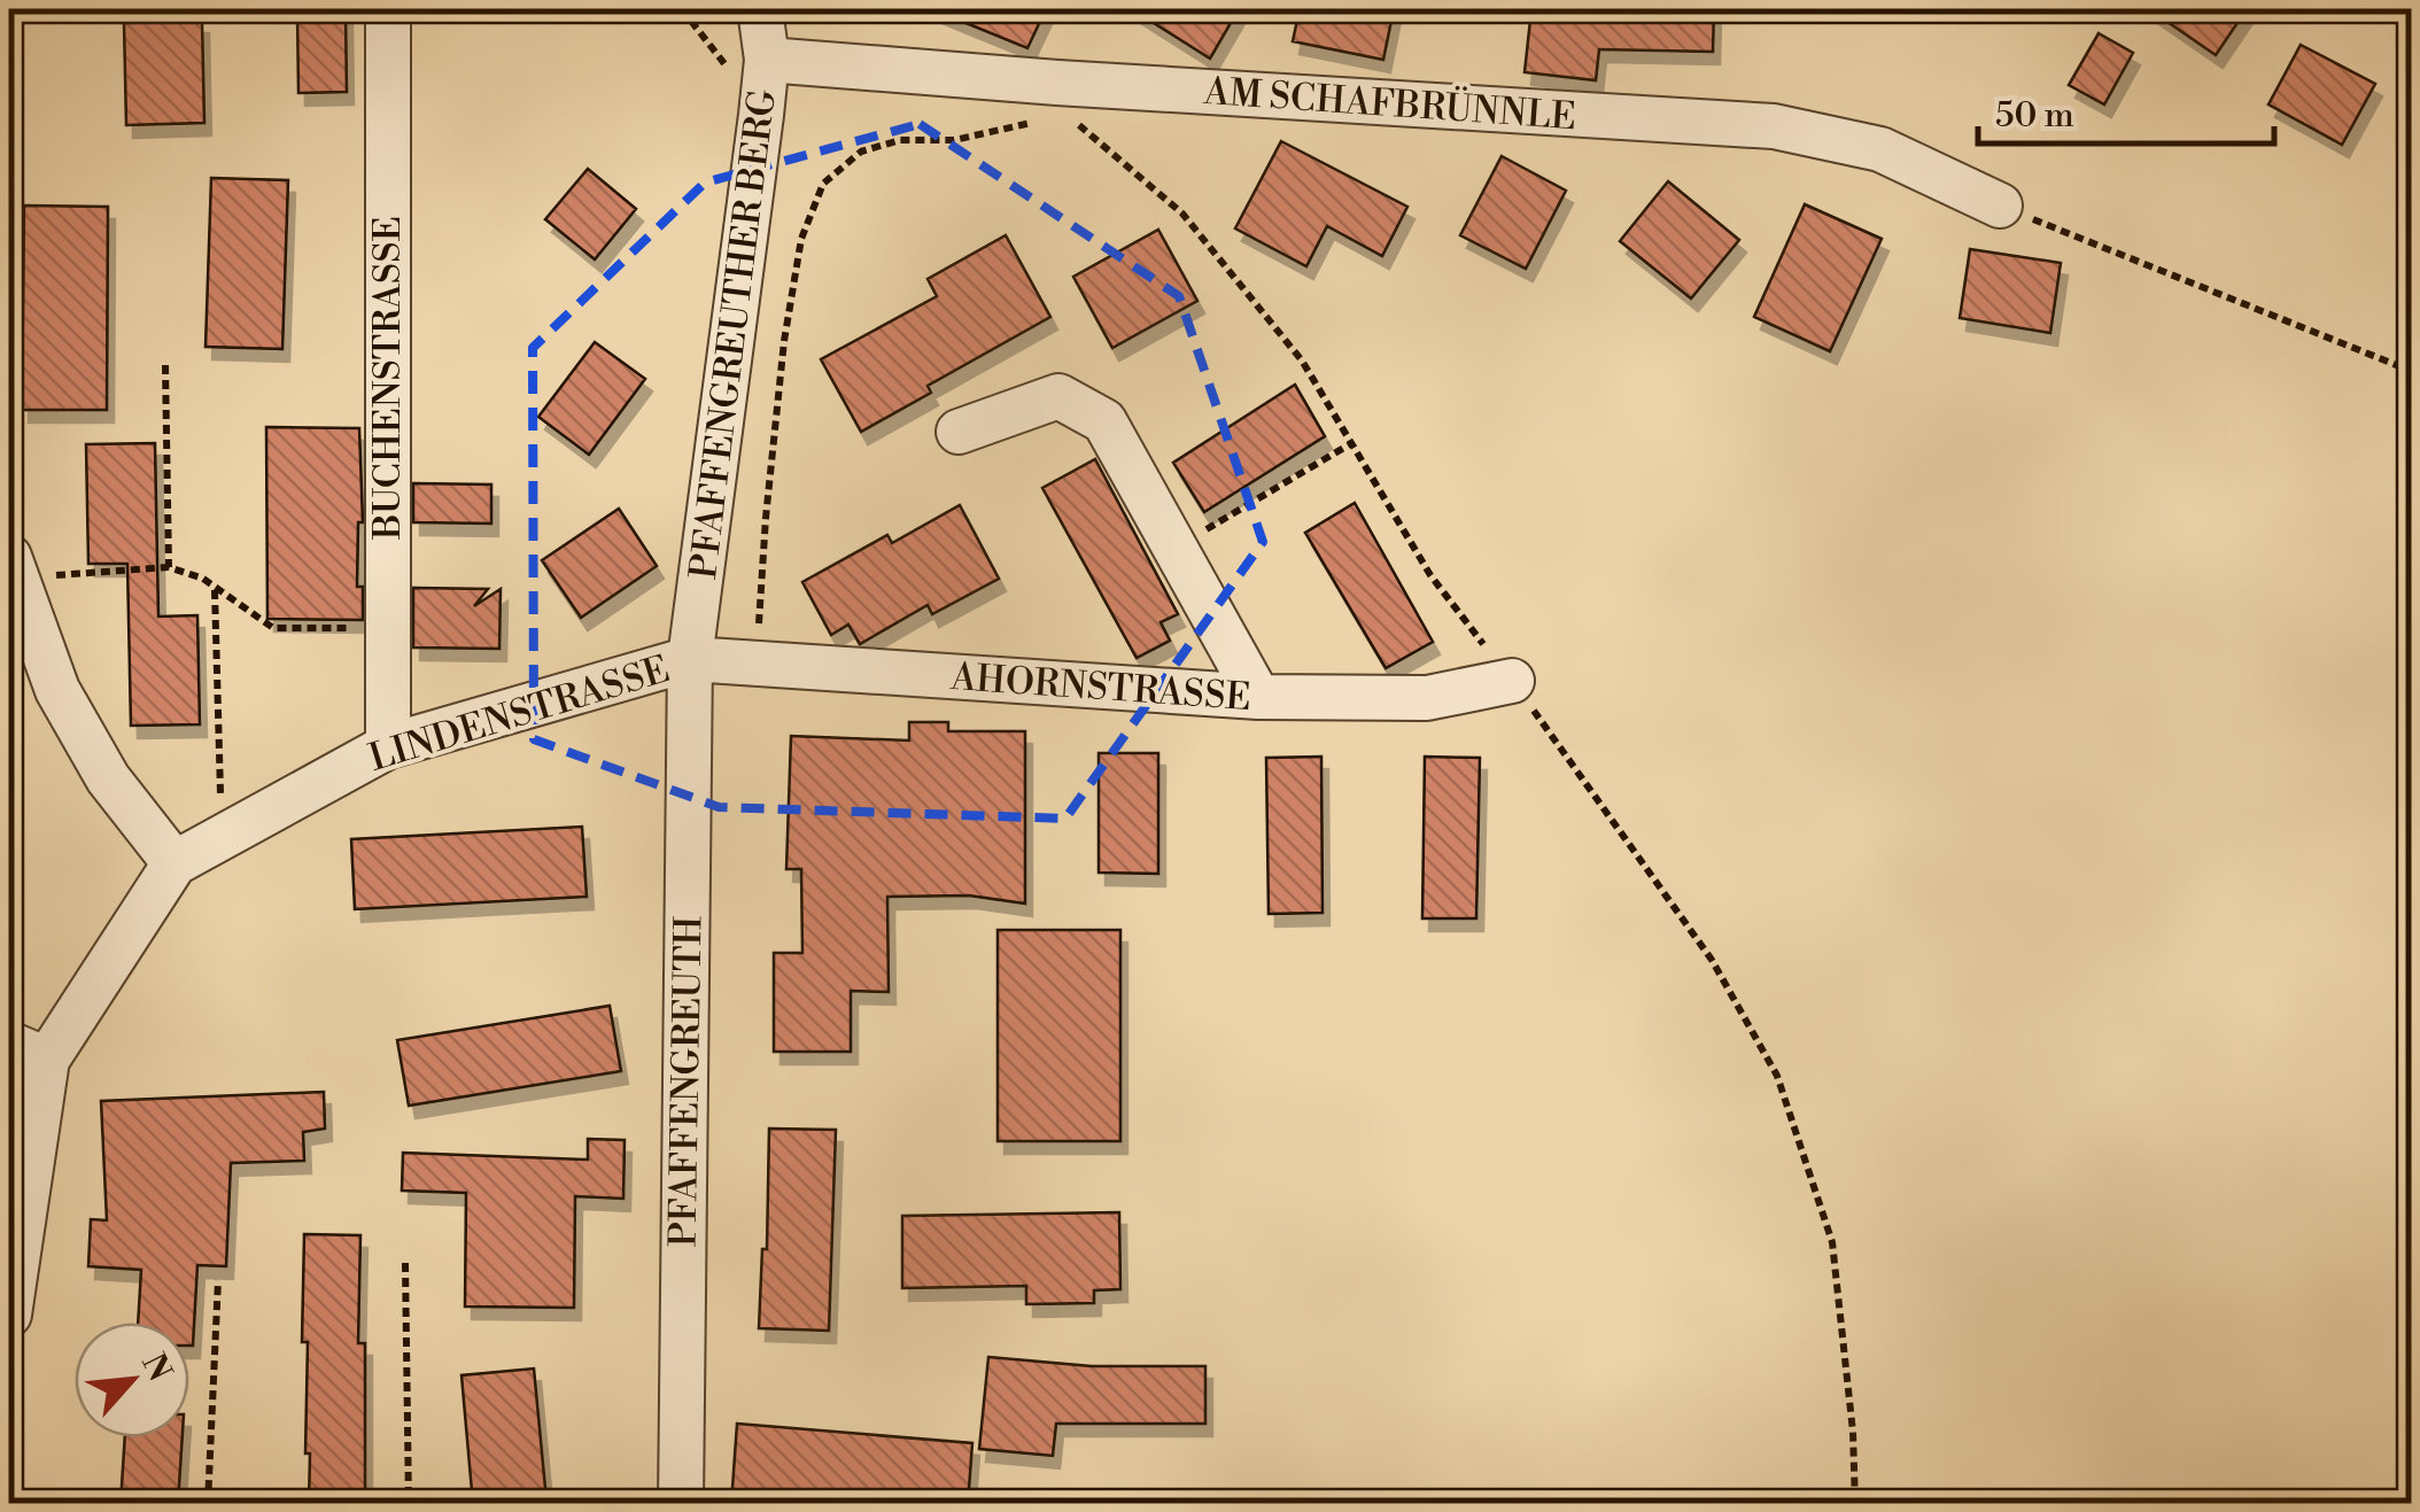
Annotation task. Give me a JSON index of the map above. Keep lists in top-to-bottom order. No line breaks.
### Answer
{"streets":{"street":["AM SCHAFBRÜNNLE","PFAFFENGREUTHER BERG","BUCHENSTRASSE","AHORNSTRASSE","LINDENSTRASSE","PFAFFENGREUTH"]},"crossings":[["AM SCHAFBRÜNNLE","PFAFFENGREUTHER BERG"],["PFAFFENGREUTHER BERG","AHORNSTRASSE"],["PFAFFENGREUTHER BERG","LINDENSTRASSE"],["PFAFFENGREUTHER BERG","PFAFFENGREUTH"],["BUCHENSTRASSE","LINDENSTRASSE"],["AHORNSTRASSE","LINDENSTRASSE"],["AHORNSTRASSE","PFAFFENGREUTH"],["LINDENSTRASSE","PFAFFENGREUTH"]],"scale_bar":"50 m","north":"top right"}
